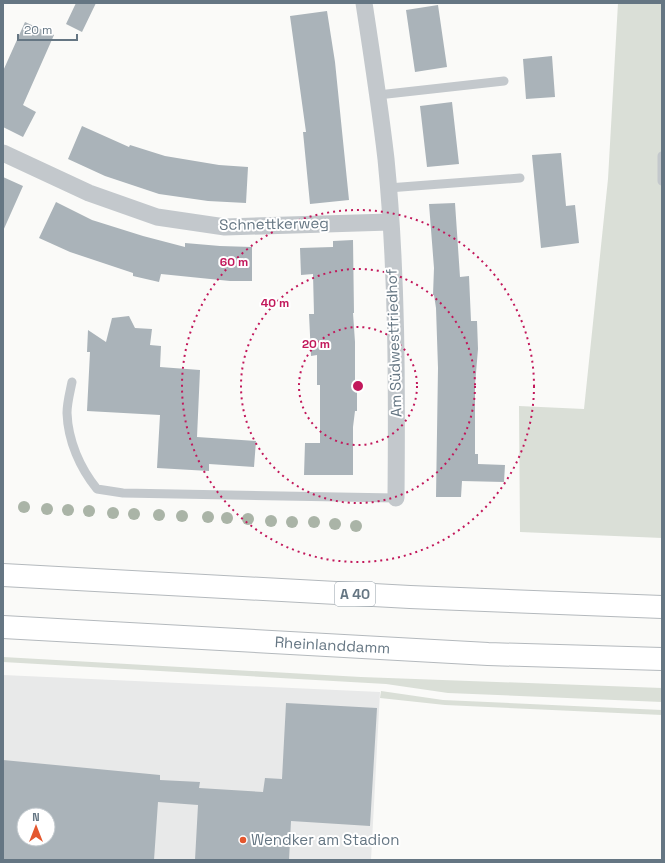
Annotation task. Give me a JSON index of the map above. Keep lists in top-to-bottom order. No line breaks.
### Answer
{"streets":{"highway":["A 40","Rheinlanddamm"],"street":["Schnettkerweg","Am Südwestfriedhof"]},"crossings":[["Schnettkerweg","Am Südwestfriedhof"]],"places":["Wendker am Stadion"],"scale_bar":"20 m","north":"top","rings":["60 m","40 m","20 m"]}
